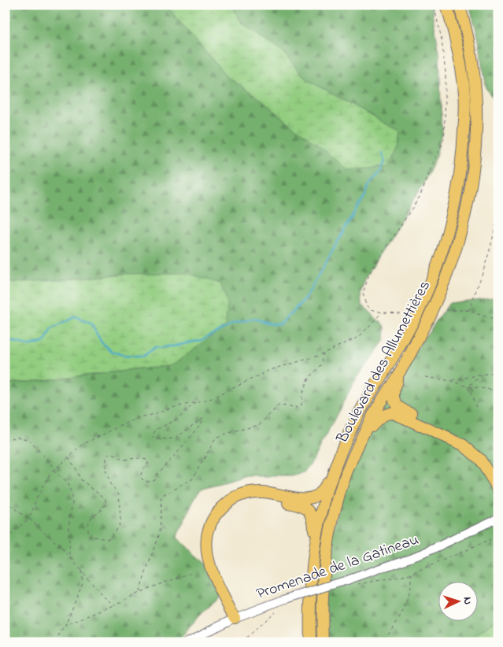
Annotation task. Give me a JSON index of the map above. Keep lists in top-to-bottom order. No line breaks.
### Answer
{"streets":{"highway":["Boulevard des Allumettières"],"street":["Promenade de la Gatineau"]},"north":"right"}
